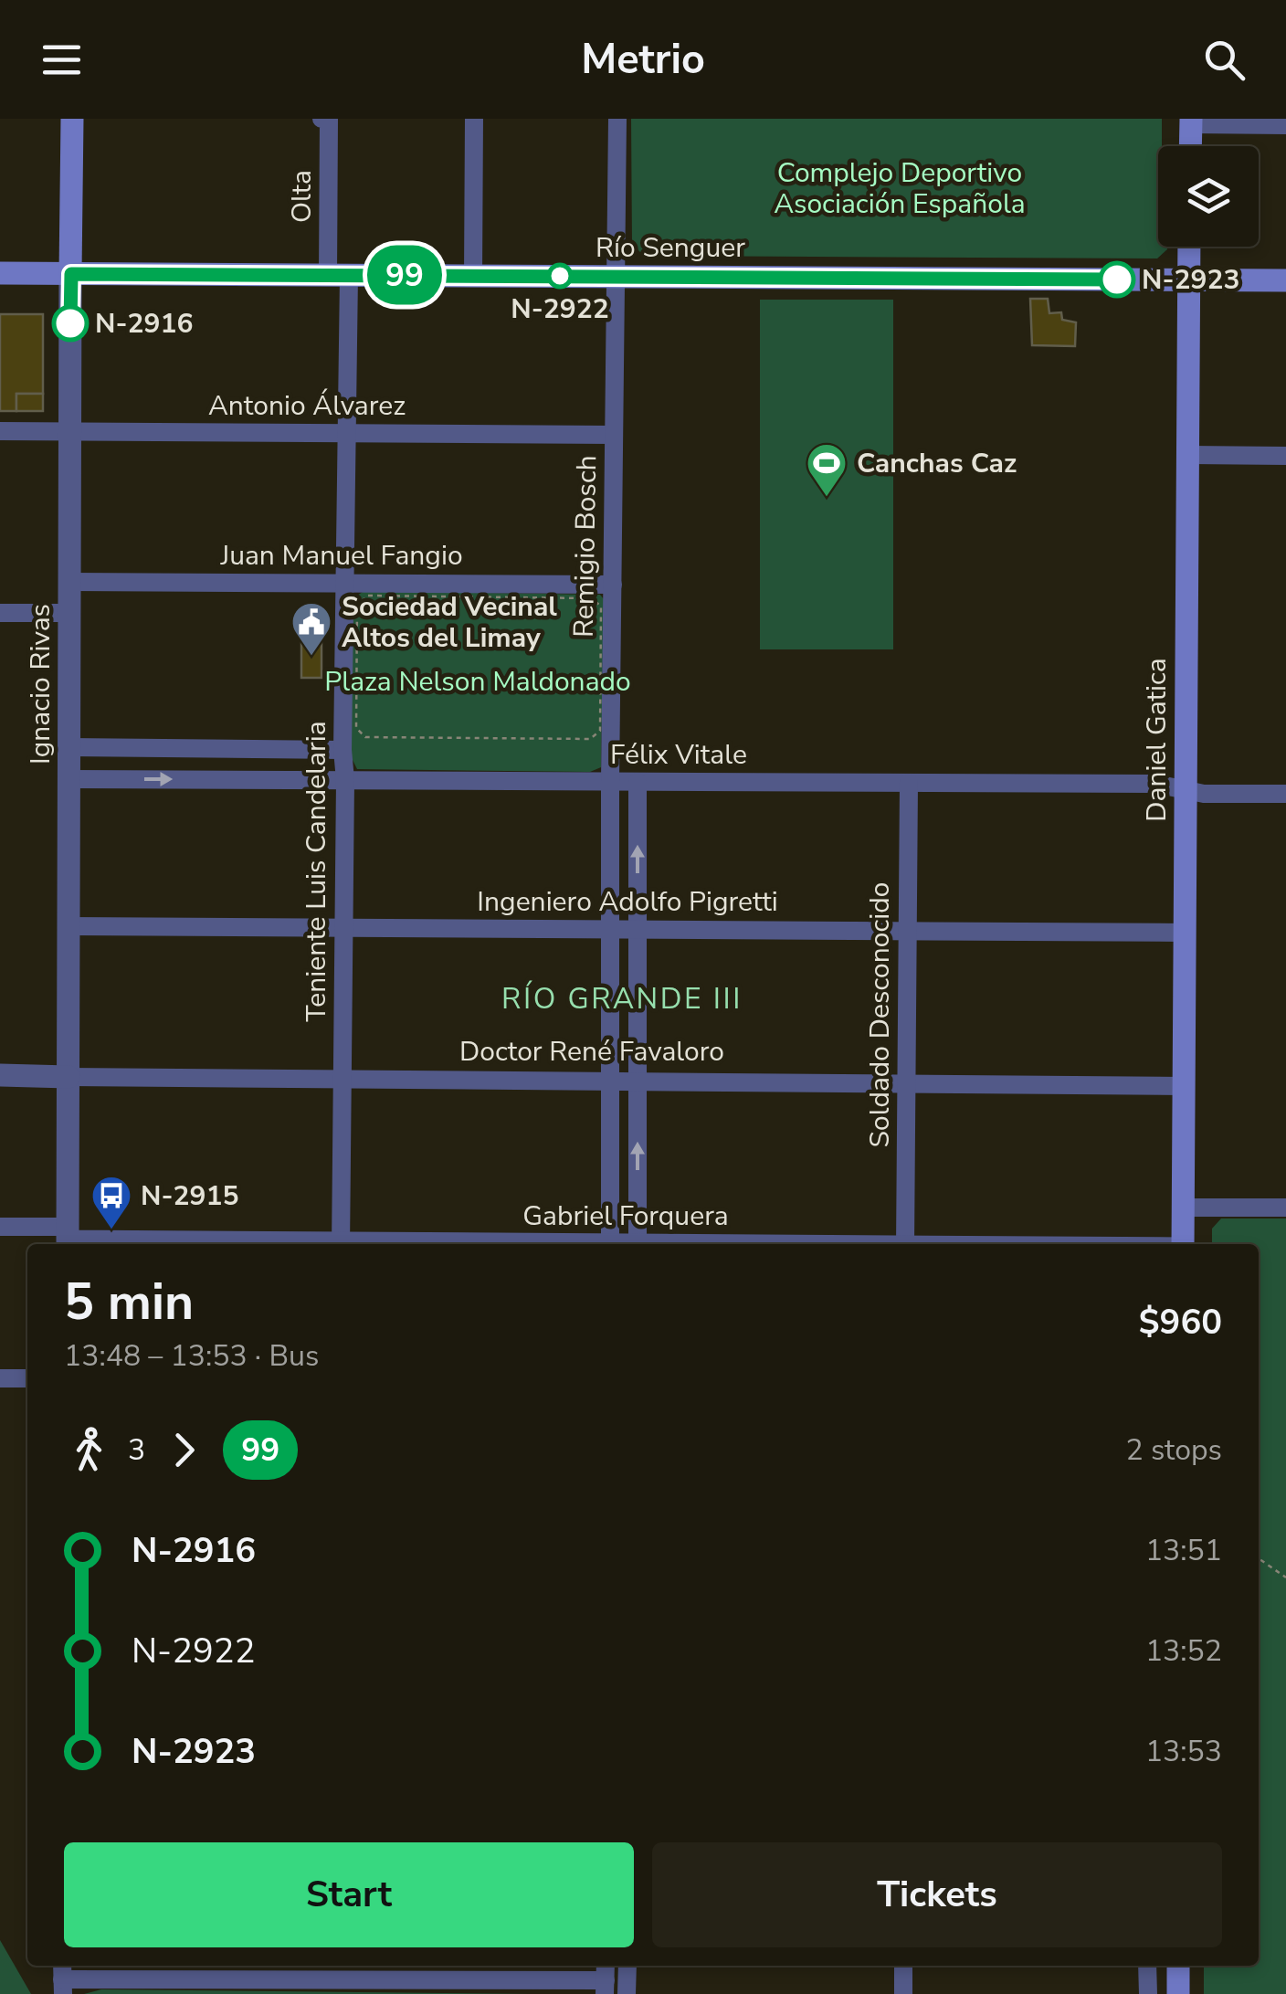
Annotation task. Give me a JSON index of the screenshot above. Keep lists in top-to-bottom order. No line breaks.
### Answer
{"streets":{"main road":["Río Senguer","Ignacio Rivas","Daniel Gatica"],"street":["Olta","Antonio Álvarez","Remigio Bosch","Juan Manuel Fangio","Félix Vitale","Teniente Luis Candelaria","Ingeniero Adolfo Pigretti","Soldado Desconocido","Doctor René Favaloro","Gabriel Forquera"]},"crossings":[["Olta","Río Senguer"],["Olta","Teniente Luis Candelaria"],["Río Senguer","Remigio Bosch"],["Río Senguer","Ignacio Rivas"],["Río Senguer","Daniel Gatica"],["Río Senguer","Teniente Luis Candelaria"],["Antonio Álvarez","Remigio Bosch"],["Antonio Álvarez","Ignacio Rivas"],["Antonio Álvarez","Teniente Luis Candelaria"],["Remigio Bosch","Juan Manuel Fangio"],["Remigio Bosch","Félix Vitale"],["Remigio Bosch","Ingeniero Adolfo Pigretti"],["Remigio Bosch","Doctor René Favaloro"],["Juan Manuel Fangio","Ignacio Rivas"],["Juan Manuel Fangio","Teniente Luis Candelaria"],["Ignacio Rivas","Félix Vitale"],["Ignacio Rivas","Ingeniero Adolfo Pigretti"],["Ignacio Rivas","Doctor René Favaloro"],["Ignacio Rivas","Gabriel Forquera"],["Daniel Gatica","Félix Vitale"],["Daniel Gatica","Ingeniero Adolfo Pigretti"],["Daniel Gatica","Doctor René Favaloro"],["Félix Vitale","Teniente Luis Candelaria"],["Félix Vitale","Soldado Desconocido"],["Teniente Luis Candelaria","Ingeniero Adolfo Pigretti"],["Teniente Luis Candelaria","Doctor René Favaloro"],["Ingeniero Adolfo Pigretti","Soldado Desconocido"],["Soldado Desconocido","Doctor René Favaloro"]],"districts":["RÍO GRANDE III"],"parks":["Complejo Deportivo Asociación Española","Plaza Nelson Maldonado"],"places":{"other":["N-2922","N-2923","N-2916"],"sports":["Canchas Caz"],"public building":["Sociedad Vecinal Altos del Limay"],"bus stop":["N-2915"]},"lines":["bus line 99"],"page":{"header":"Metrio","on_map":"99","heading":["5 min","13:48 – 13:53 · Bus","$960"],"legs":["3","99","2 stops"],"list":[{"name":"N-2916","value":"13:51"},{"name":"N-2922","value":"13:52"},{"name":"N-2923","value":"13:53"}],"buttons":["Start","Tickets"]}}
